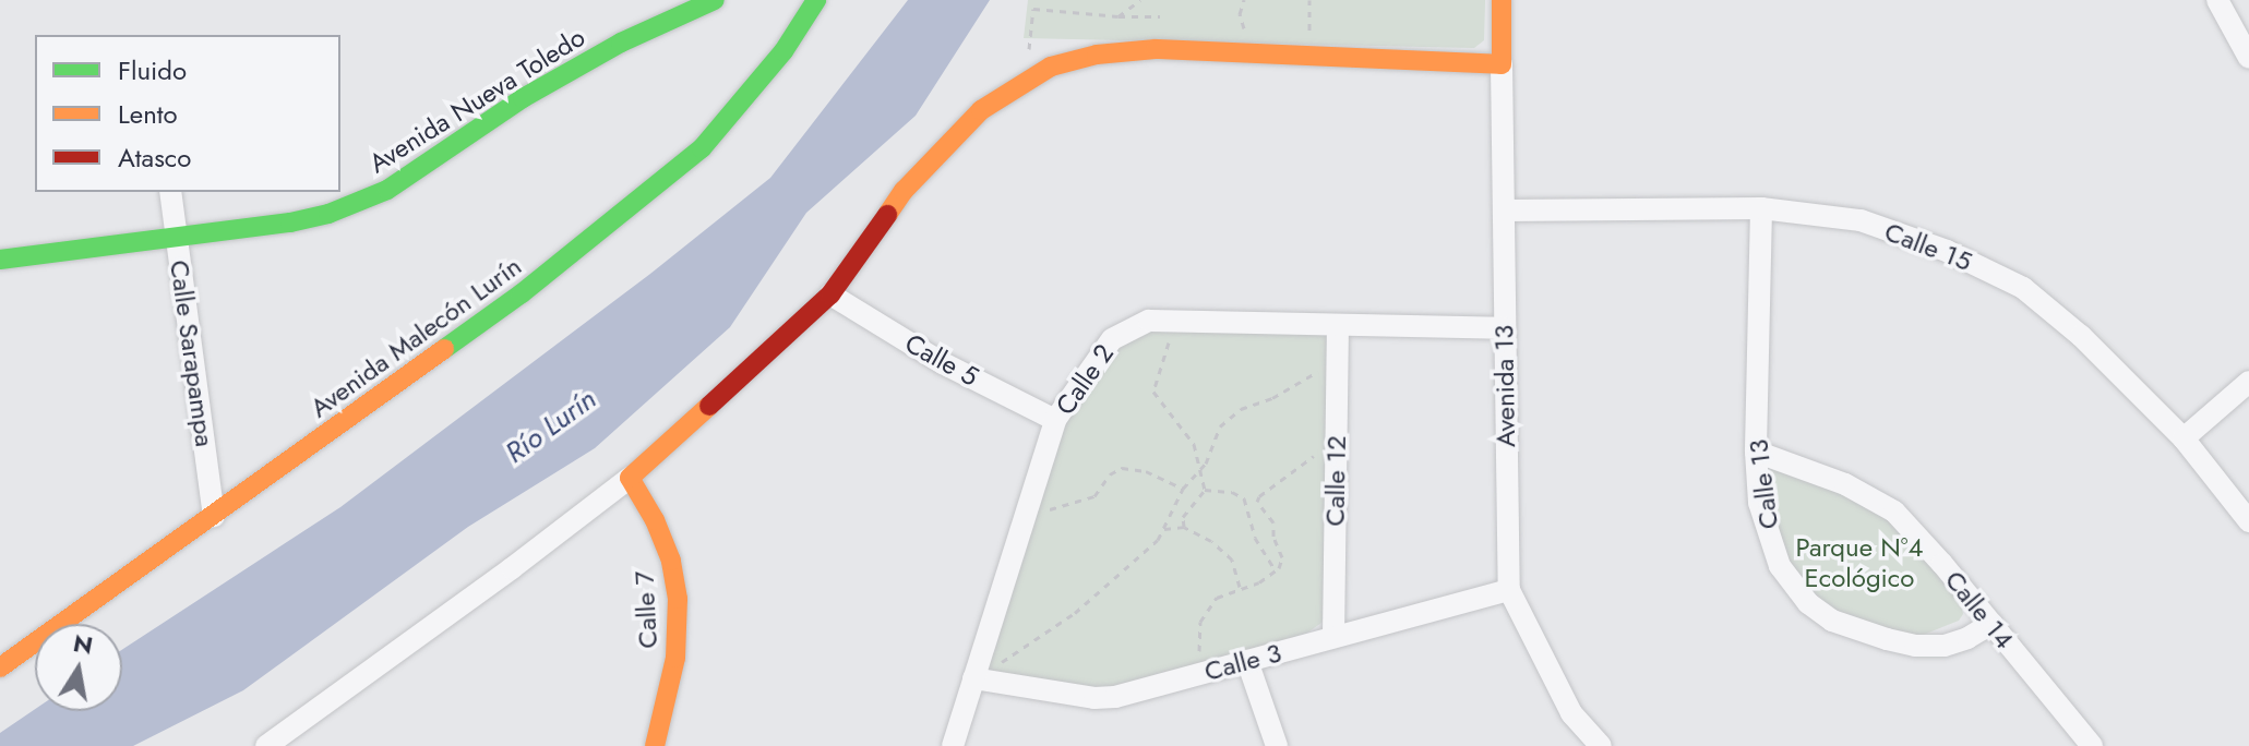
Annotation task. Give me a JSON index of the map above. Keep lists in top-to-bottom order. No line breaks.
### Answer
{"streets":{"street":["Avenida Nueva Toledo","Calle 15","Avenida Malecón Lurín","Calle Sarapampa","Calle 5","Calle 2","Avenida 13","Calle 12","Calle 13","Calle 7","Calle 14","Calle 3"]},"crossings":[["Avenida Nueva Toledo","Calle Sarapampa"],["Calle 15","Avenida 13"],["Calle 15","Calle 13"],["Avenida Malecón Lurín","Calle Sarapampa"],["Calle 5","Calle 2"],["Calle 2","Avenida 13"],["Calle 2","Calle 12"],["Calle 2","Calle 3"],["Avenida 13","Calle 3"],["Calle 12","Calle 3"],["Calle 13","Calle 14"]],"water":["Río Lurín"],"parks":["Parque N°4 Ecológico"],"legend":["Fluido","Lento","Atasco"],"north":"top"}
